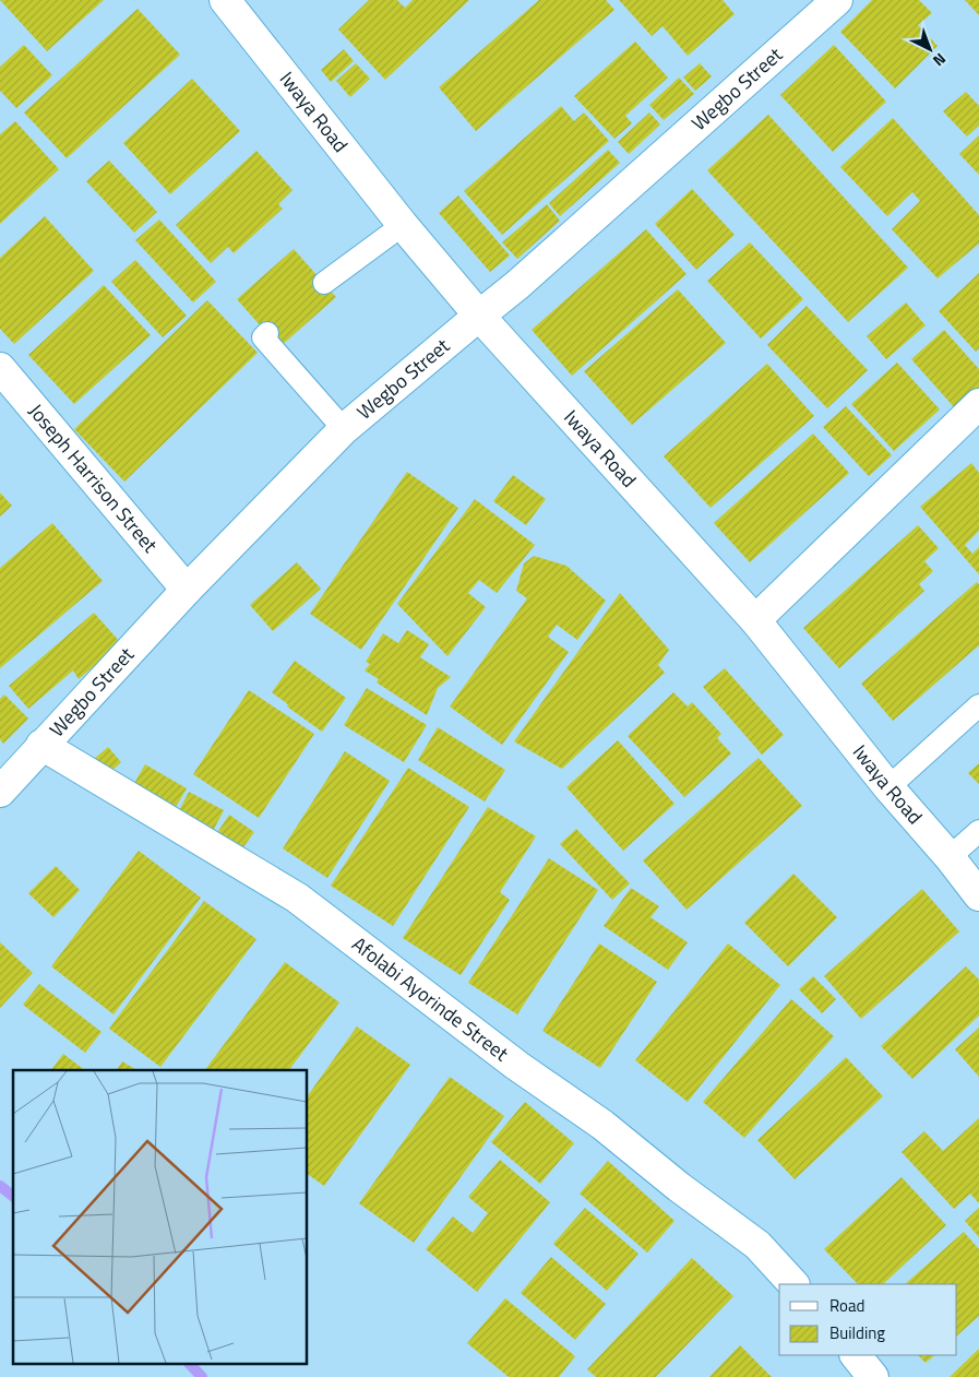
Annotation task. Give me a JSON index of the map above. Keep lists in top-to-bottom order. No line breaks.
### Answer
{"streets":{"street":["Wegbo Street","Iwaya Road","Joseph Harrison Street","Afolabi Ayorinde Street"]},"crossings":[["Wegbo Street","Iwaya Road"],["Wegbo Street","Joseph Harrison Street"],["Wegbo Street","Afolabi Ayorinde Street"]],"legend":["Road","Building"],"north":"bottom right"}
